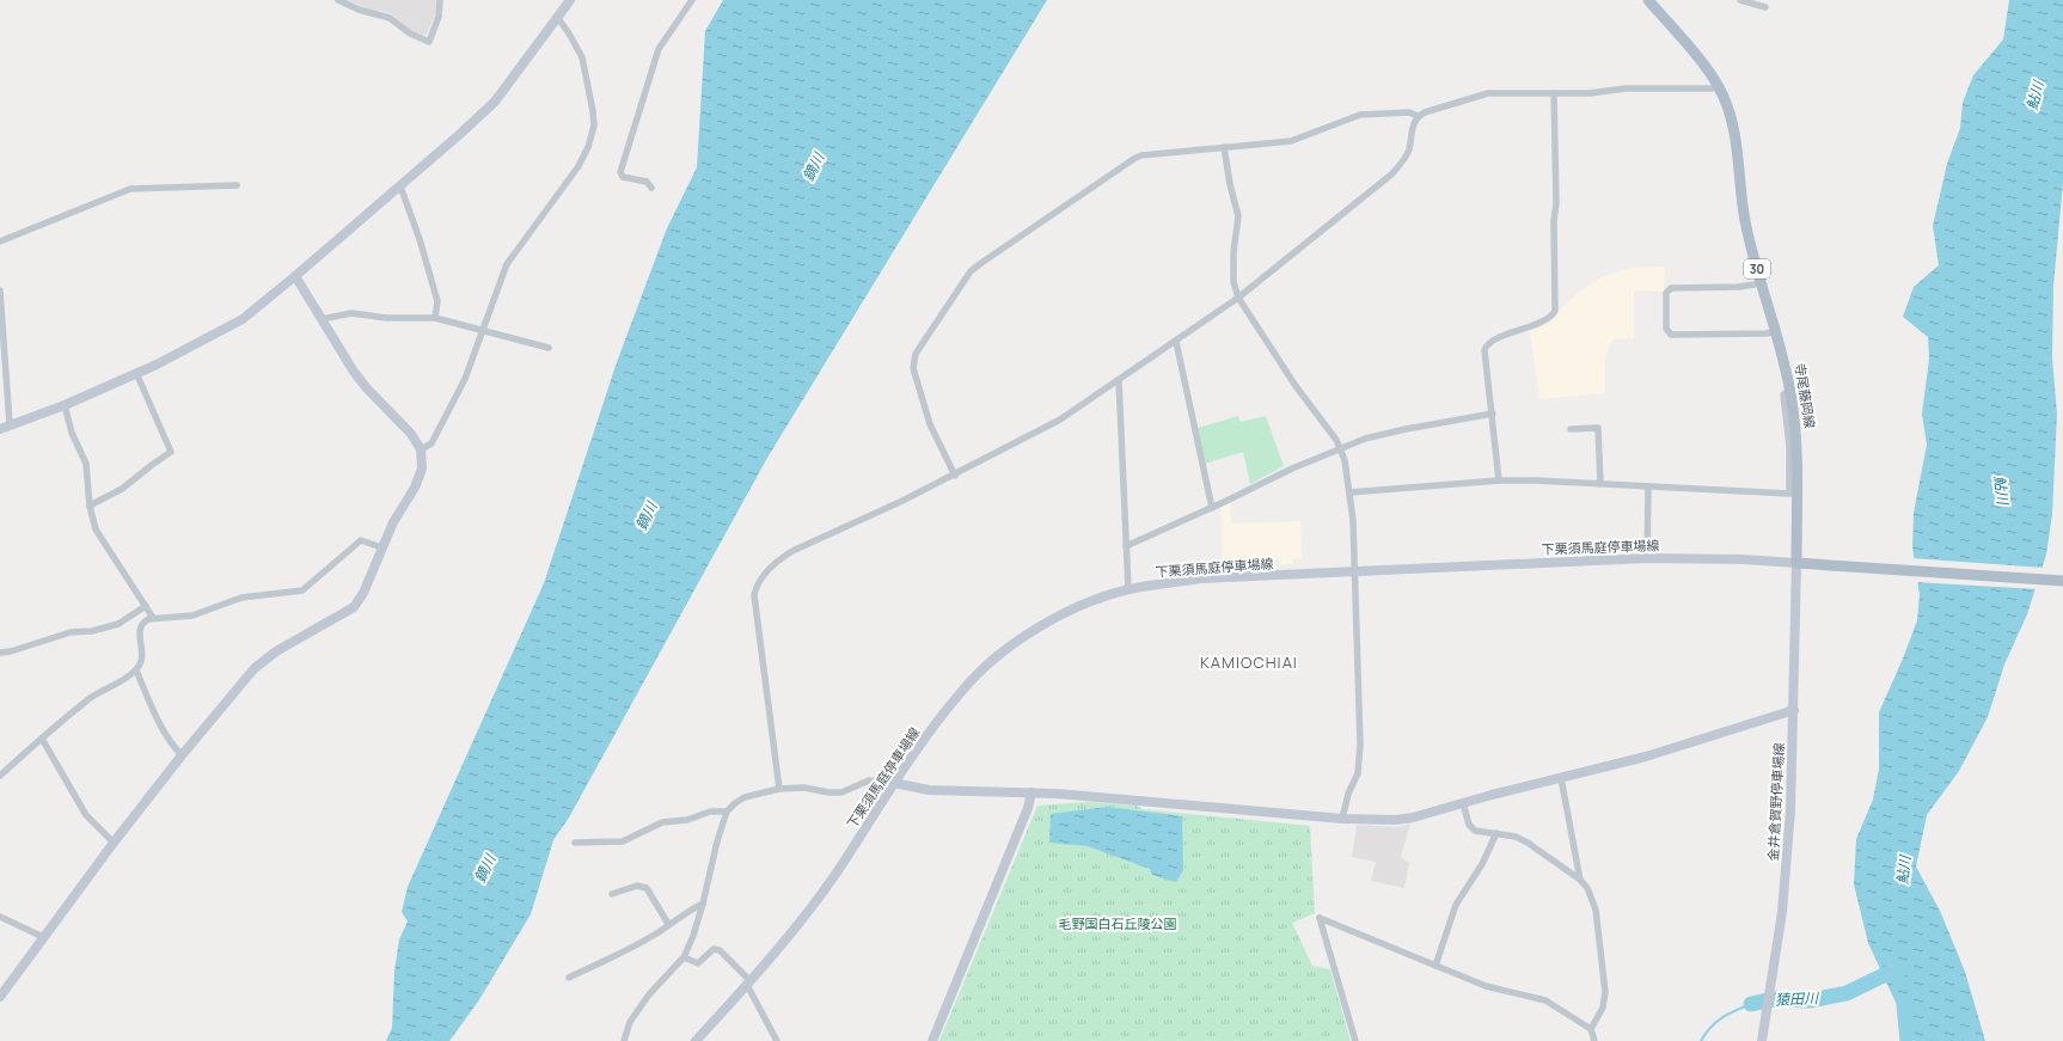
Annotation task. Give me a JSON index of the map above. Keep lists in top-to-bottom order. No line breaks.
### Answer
{"streets":{"main road":["30","寺尾藤岡線"],"street":["下栗須馬庭停車場線","金井倉賀野停車場線"]},"crossings":[["寺尾藤岡線","下栗須馬庭停車場線"],["寺尾藤岡線","金井倉賀野停車場線"],["下栗須馬庭停車場線","金井倉賀野停車場線"]],"districts":["KAMIOCHIAI"],"water":["鮎川","鏑川","猿田川"],"parks":["毛野国白石丘陵公園"]}
